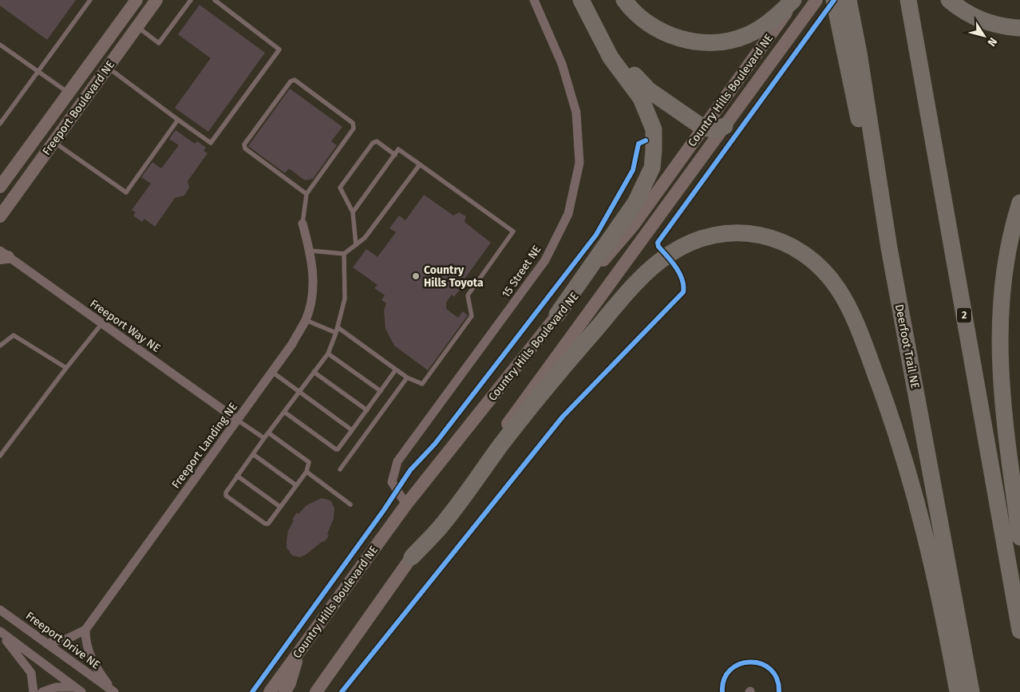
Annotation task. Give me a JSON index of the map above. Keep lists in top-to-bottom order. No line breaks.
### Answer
{"streets":{"highway":["2","Deerfoot Trail NE"],"main road":["Country Hills Boulevard NE","Freeport Boulevard NE"],"street":["15 Street NE","Freeport Way NE","Freeport Landing NE","Freeport Drive NE"]},"crossings":[["Country Hills Boulevard NE","15 Street NE"],["Freeport Way NE","Freeport Landing NE"],["Freeport Landing NE","Freeport Drive NE"]],"places":["Country Hills Toyota"],"north":"bottom right"}
